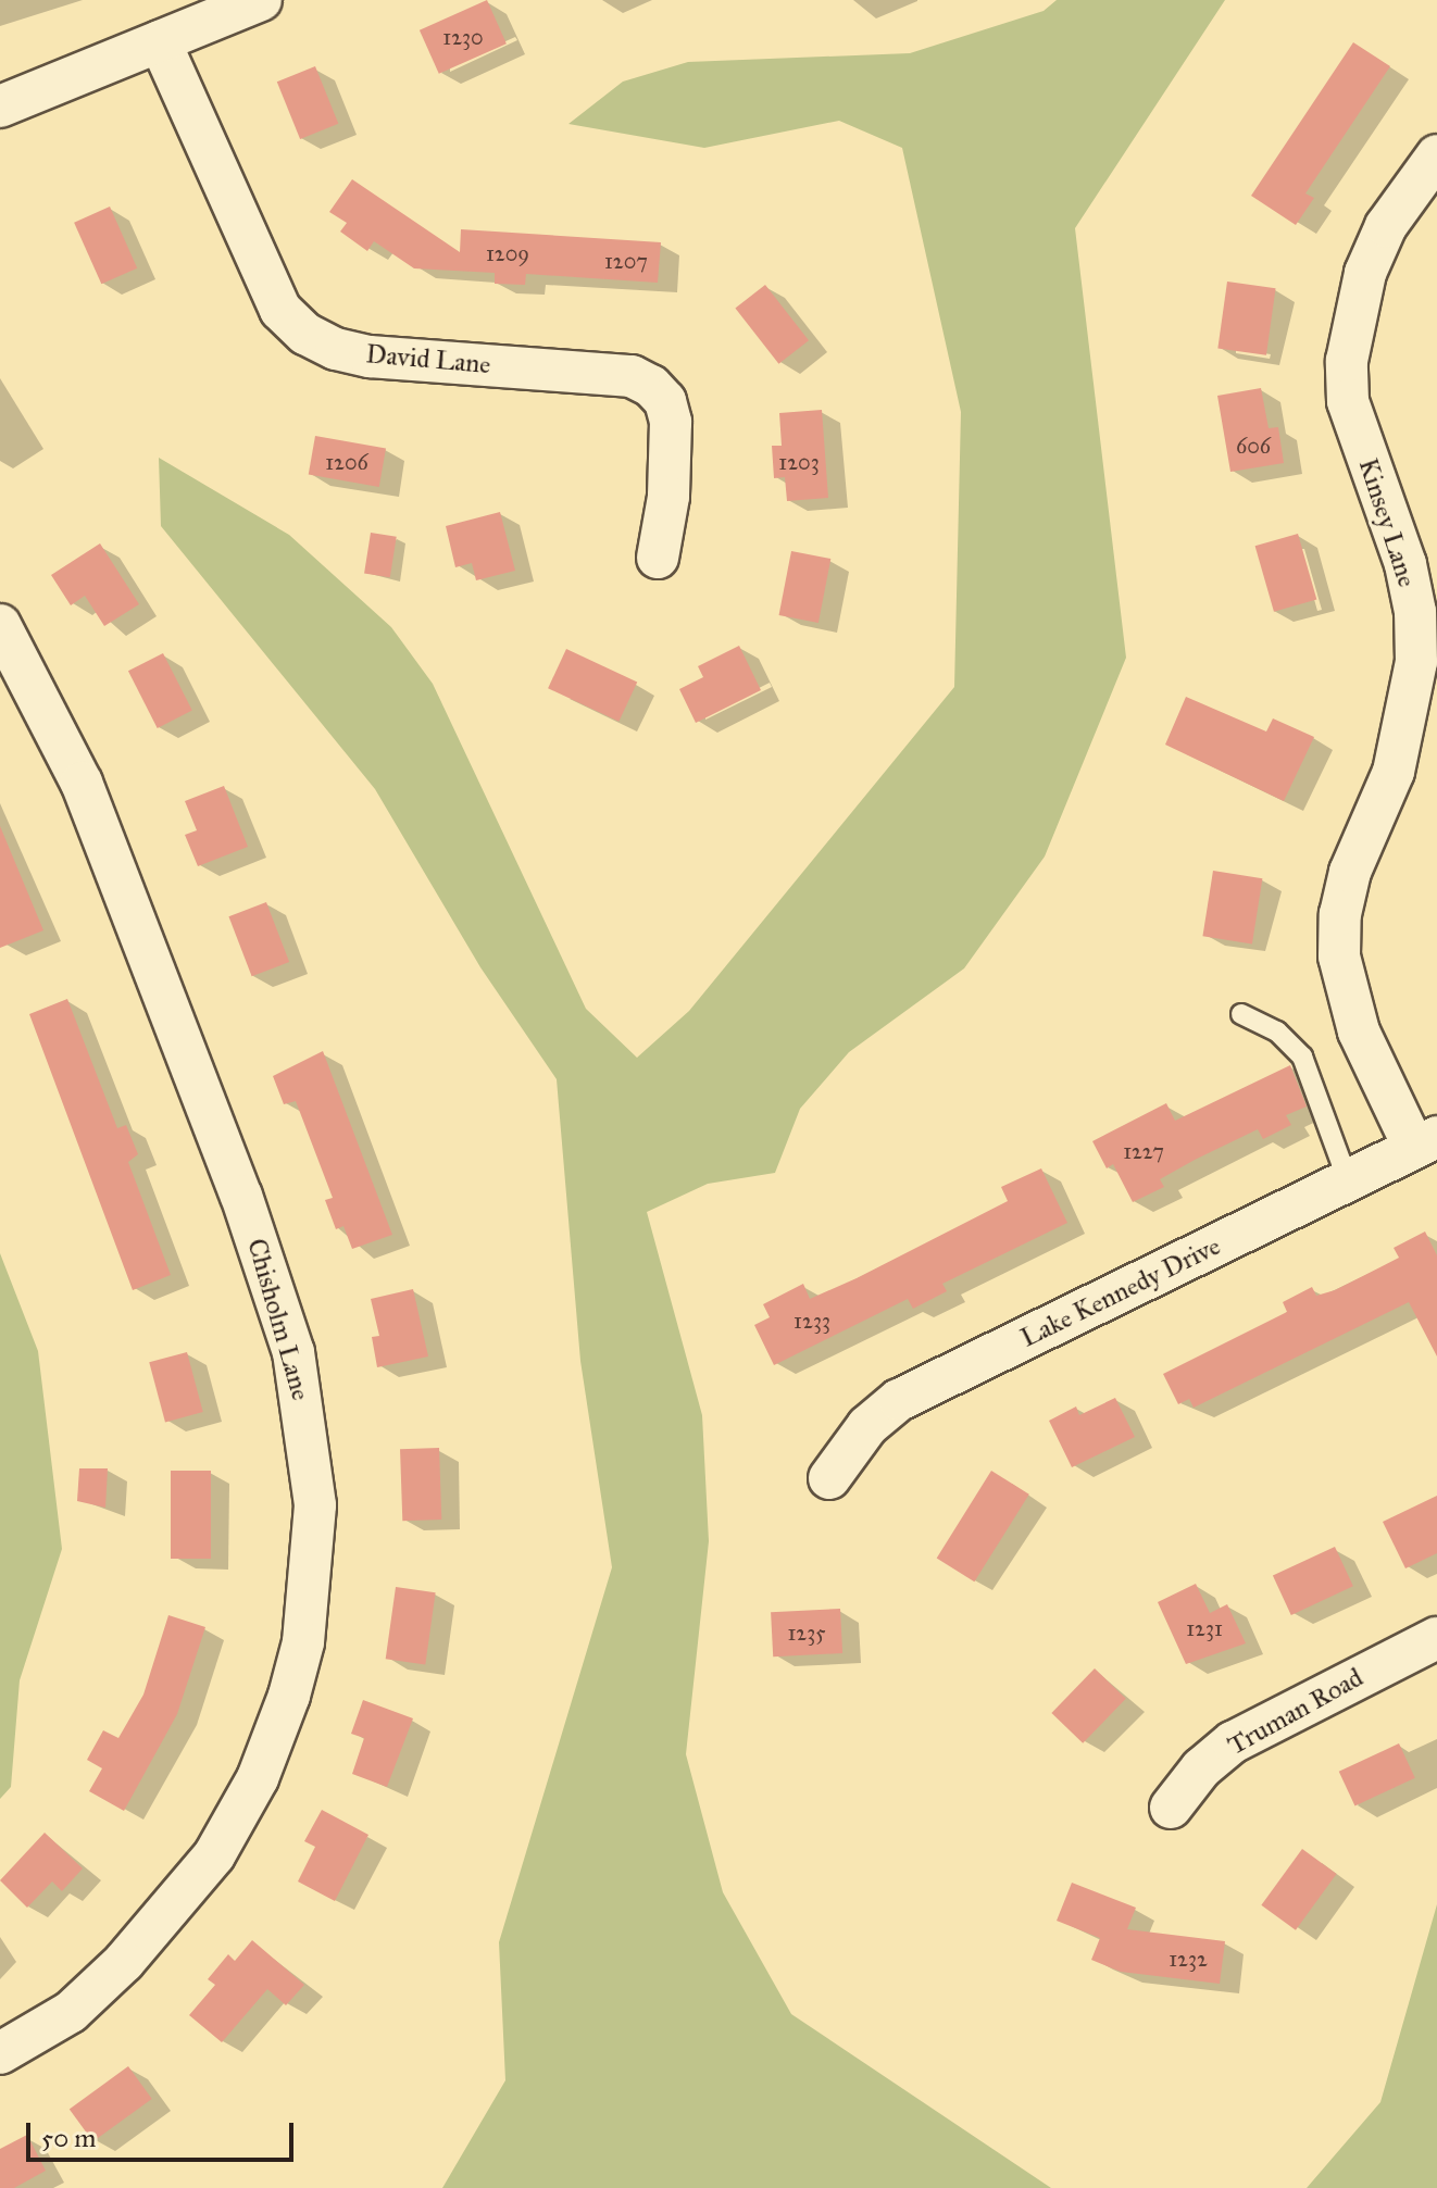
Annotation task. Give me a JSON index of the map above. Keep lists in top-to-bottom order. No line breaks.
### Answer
{"streets":{"street":["David Lane","Kinsey Lane","Lake Kennedy Drive","Chisholm Lane","Truman Road"]},"crossings":[["Kinsey Lane","Lake Kennedy Drive"]],"house_numbers":["1230","1209","1207","606","1206","1203","1227","1233","1231","1235","1232"],"scale_bar":"50 m"}
